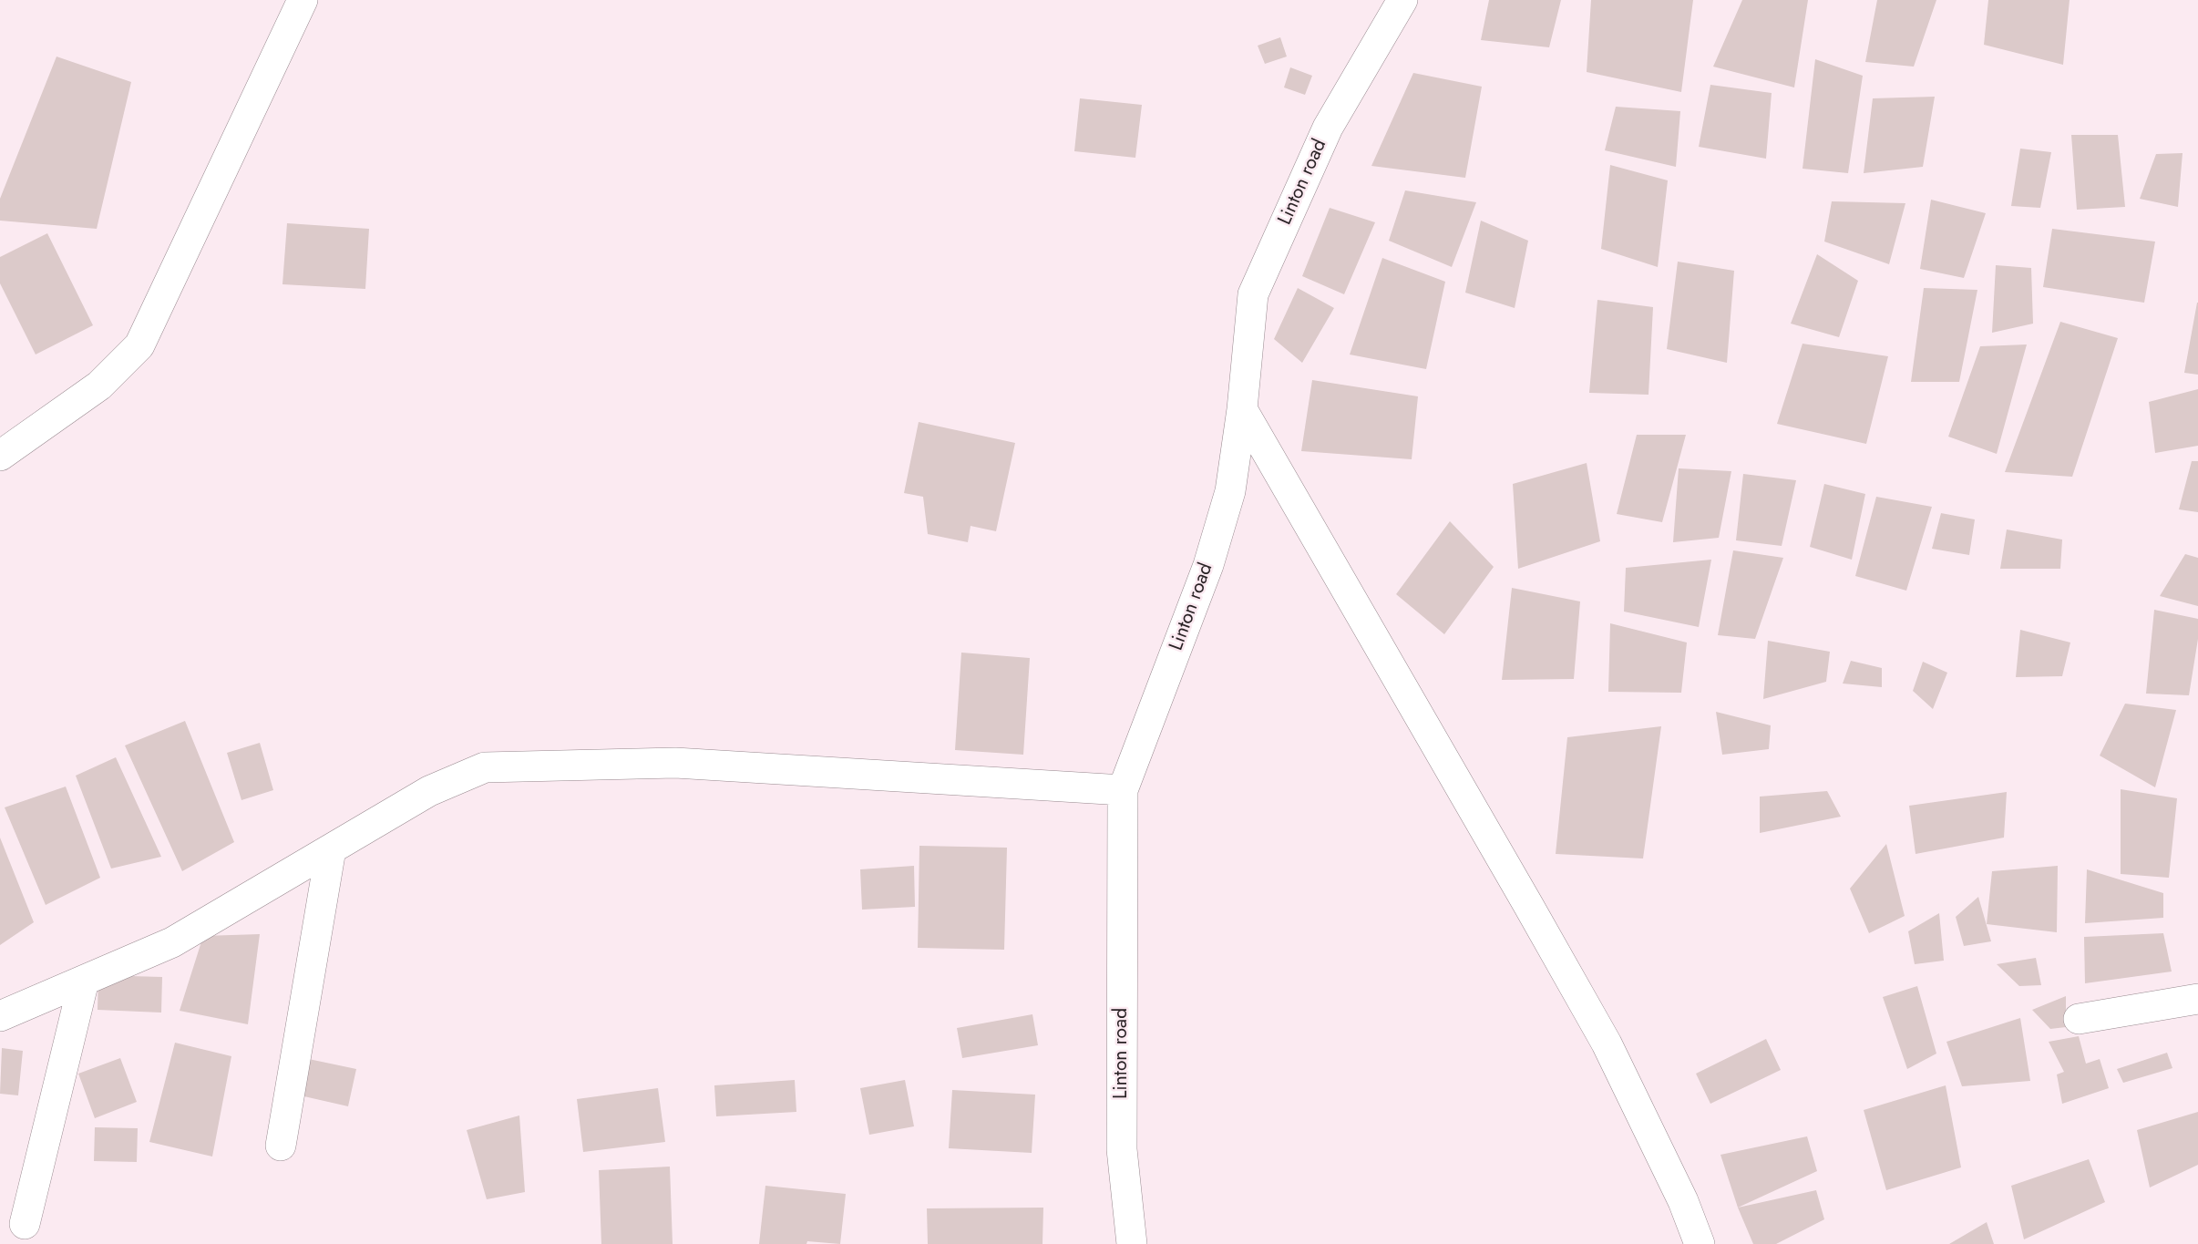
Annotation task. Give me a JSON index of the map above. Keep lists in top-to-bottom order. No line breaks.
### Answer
{"streets":{"street":["Linton road"]}}
